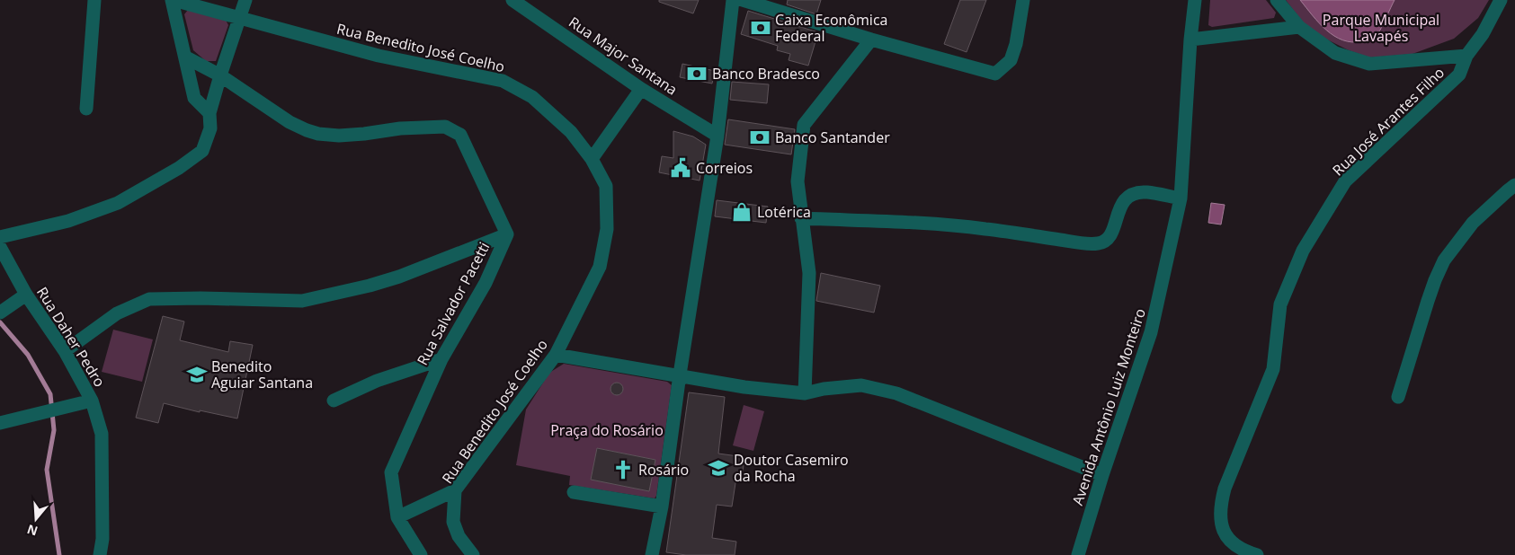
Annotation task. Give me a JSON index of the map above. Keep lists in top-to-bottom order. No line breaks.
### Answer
{"streets":{"street":["Rua Benedito José Coelho","Rua Major Santana","Rua José Arantes Filho","Rua Salvador Pacetti","Rua Daher Pedro","Avenida Antônio Luiz Monteiro"]},"parks":["Parque Municipal Lavapés","Praça do Rosário"],"places":{"bank":["Caixa Econômica Federal","Banco Bradesco","Banco Santander"],"public building":["Correios"],"shop":["Lotérica"],"school or university":["Benedito Aguiar Santana","Doutor Casemiro da Rocha"],"church":["Rosário"]},"north":"bottom"}
